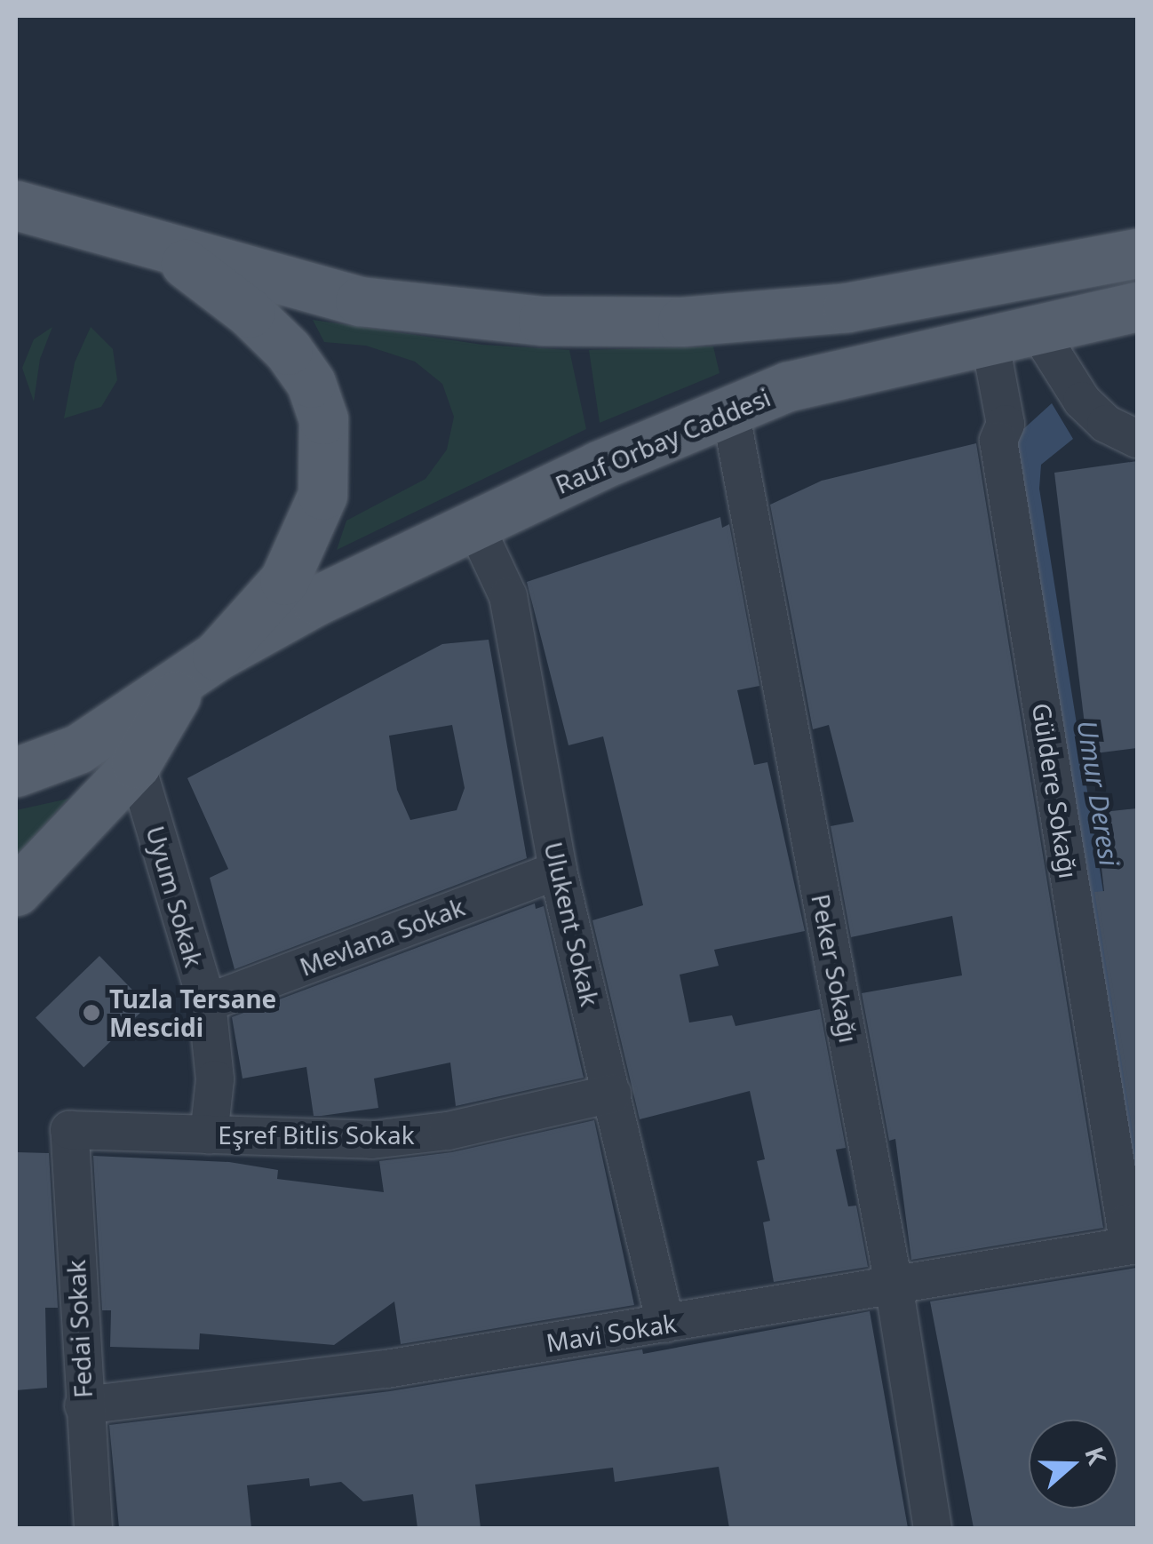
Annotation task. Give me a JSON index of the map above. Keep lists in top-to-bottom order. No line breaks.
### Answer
{"streets":{"main road":["Rauf Orbay Caddesi"],"street":["Güldere Sokağı","Uyum Sokak","Ulukent Sokak","Mevlana Sokak","Peker Sokağı","Eşref Bitlis Sokak","Fedai Sokak","Mavi Sokak"]},"crossings":[["Rauf Orbay Caddesi","Güldere Sokağı"],["Rauf Orbay Caddesi","Uyum Sokak"],["Rauf Orbay Caddesi","Ulukent Sokak"],["Rauf Orbay Caddesi","Peker Sokağı"],["Güldere Sokağı","Mavi Sokak"],["Uyum Sokak","Mevlana Sokak"],["Uyum Sokak","Eşref Bitlis Sokak"],["Ulukent Sokak","Mevlana Sokak"],["Ulukent Sokak","Eşref Bitlis Sokak"],["Ulukent Sokak","Mavi Sokak"],["Peker Sokağı","Mavi Sokak"],["Eşref Bitlis Sokak","Fedai Sokak"],["Fedai Sokak","Mavi Sokak"]],"water":["Umur Deresi"],"places":["Tuzla Tersane Mescidi"],"north":"right"}
